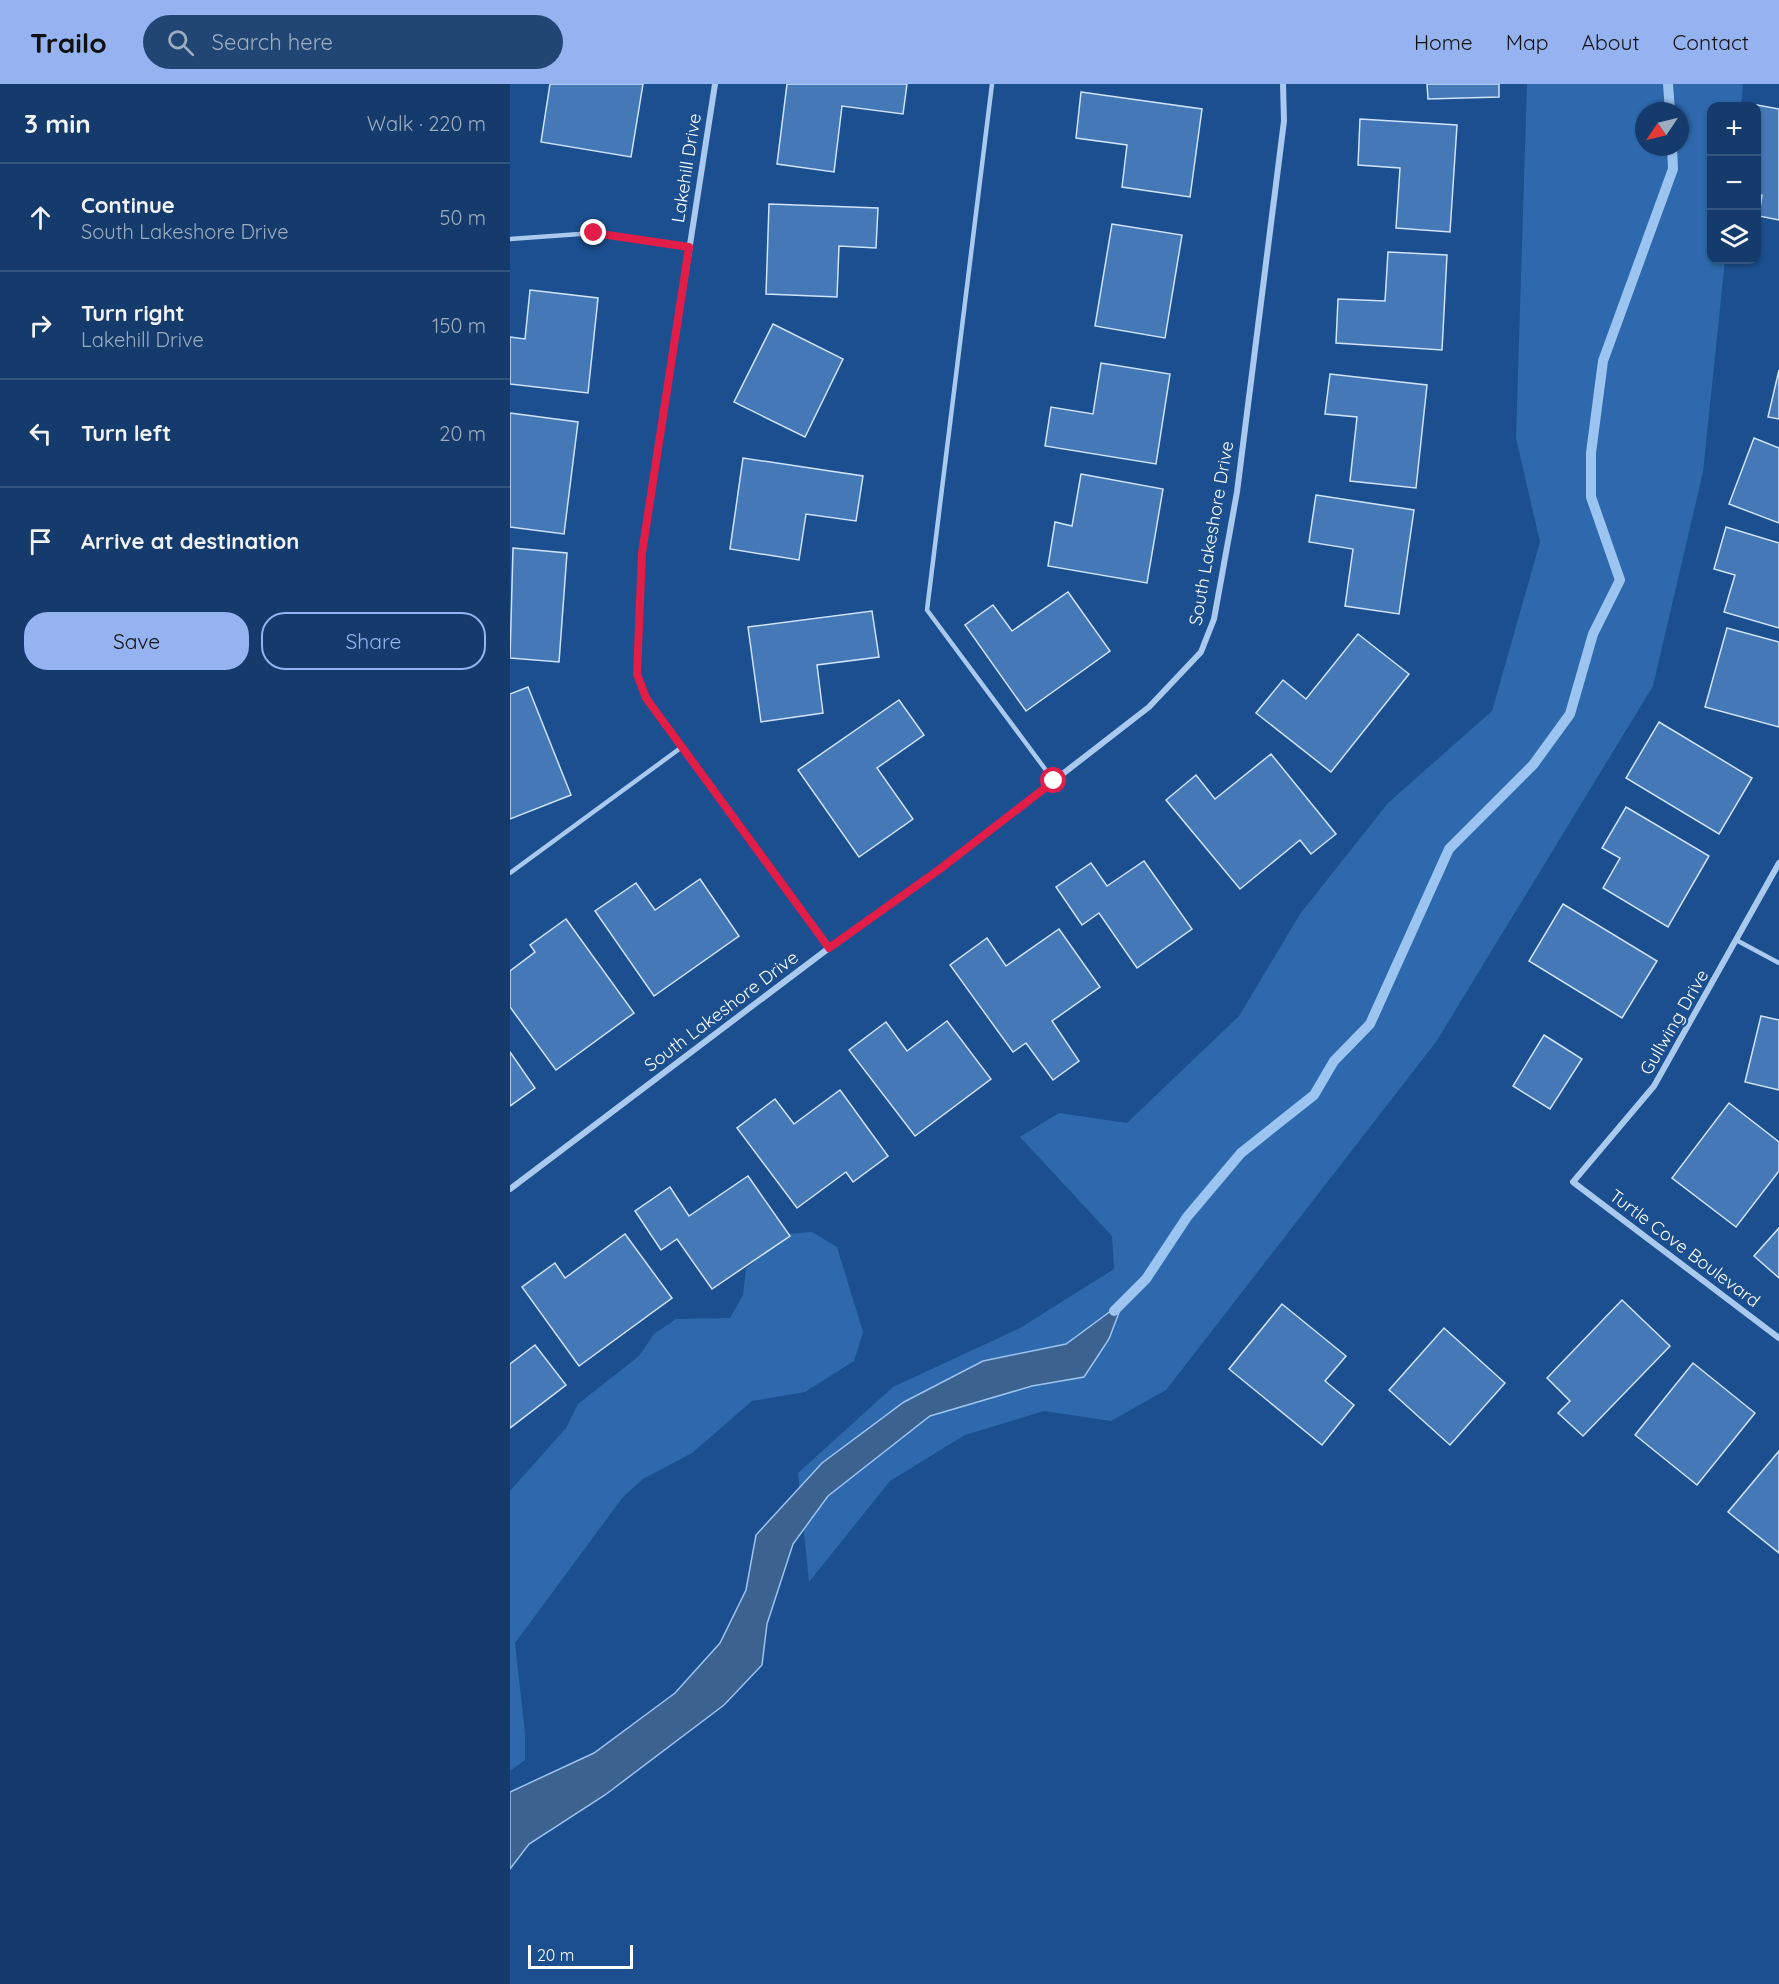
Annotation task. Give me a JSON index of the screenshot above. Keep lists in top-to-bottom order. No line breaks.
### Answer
{"streets":{"street":["Lakehill Drive","South Lakeshore Drive","Gullwing Drive","Turtle Cove Boulevard"]},"crossings":[["Lakehill Drive","South Lakeshore Drive"],["Gullwing Drive","Turtle Cove Boulevard"]],"scale_bar":"20 m","north":"bottom left","page":{"header":"Trailo","search":"Search here","nav":["Home","Map","About","Contact"],"heading":["3 min","Walk · 220 m"],"map_buttons":["+","−"],"list":[["Continue","South Lakeshore Drive","50 m"],["Turn right","Lakehill Drive","150 m"],["Turn left","20 m"],"Arrive at destination"],"buttons":["Save","Share"],"scale":"20 m"}}
